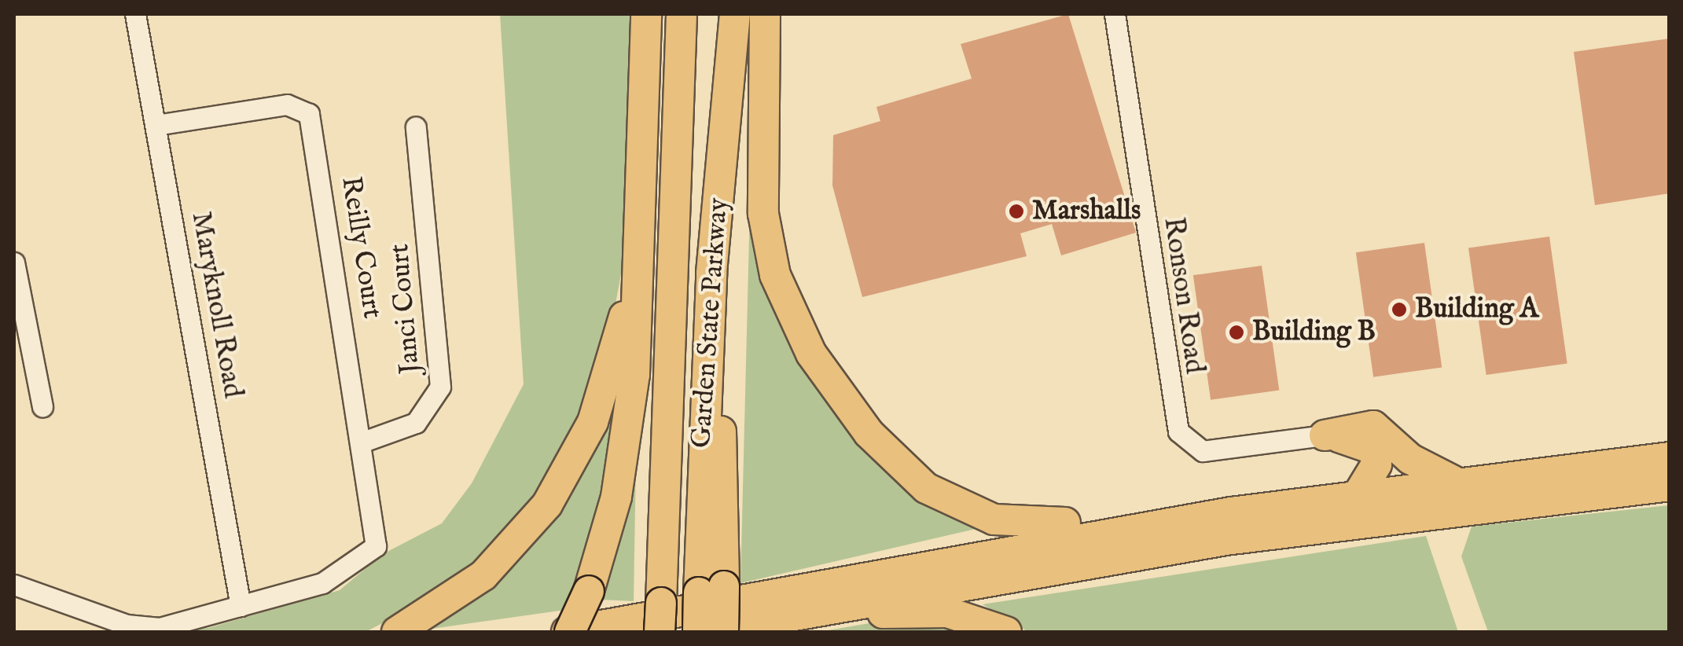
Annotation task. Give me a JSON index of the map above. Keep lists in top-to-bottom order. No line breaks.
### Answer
{"streets":{"highway":["Garden State Parkway"],"street":["Reilly Court","Ronson Road","Maryknoll Road","Janci Court"]},"crossings":[["Reilly Court","Maryknoll Road"],["Reilly Court","Janci Court"]],"places":["Marshalls","Building A","Building B"]}
